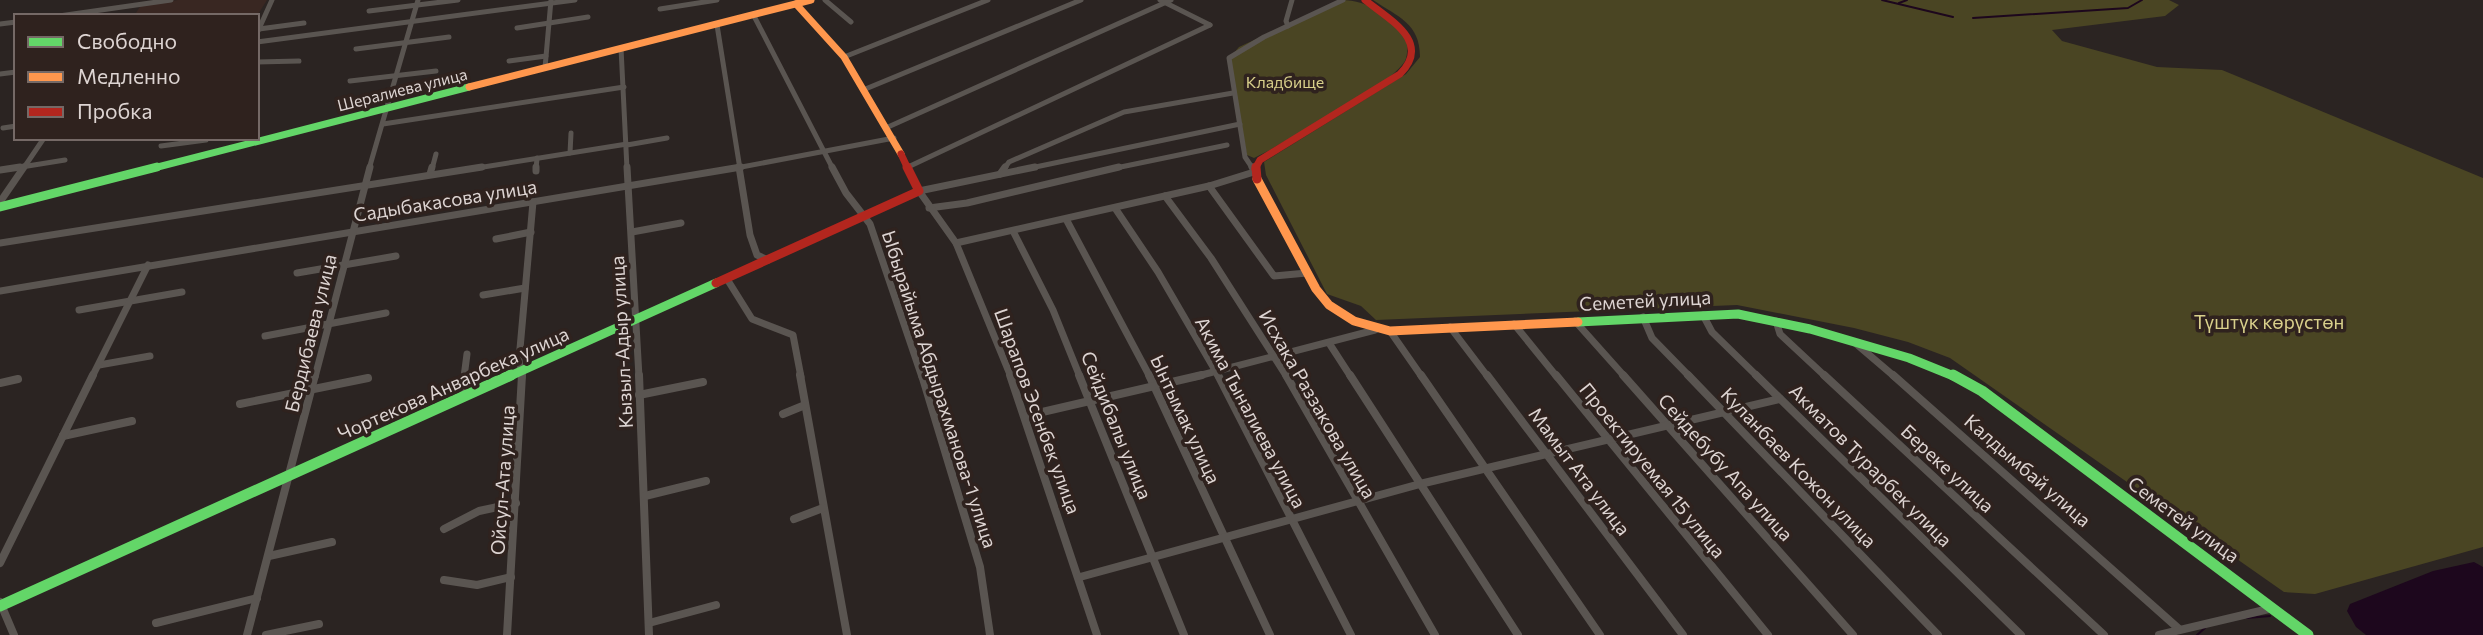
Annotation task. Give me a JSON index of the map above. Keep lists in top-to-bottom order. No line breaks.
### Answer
{"streets":{"street":["Шералиева улица","Садыбакасова улица","Семетей улица","Бердибаева улица","Кызыл-Адыр улица","Чортекова Анварбека улица","Ыбырайыма Абдырахманова-1 улица","Исхака Раззакова улица","Шарапов Эсенбек улица","Акима Тыналиева улица","Ынтымак улица","Сейдибалы улица","Акматов Турарбек улица","Сейдебубу Апа улица","Куланбаев Кожон улица","Береке улица","Проектируемая 15 улица","Калдымбай улица","Мамыт Ата улица","Ойсул-Ата улица"]},"crossings":[["Шералиева улица","Бердибаева улица"],["Шералиева улица","Кызыл-Адыр улица"],["Шералиева улица","Ыбырайыма Абдырахманова-1 улица"],["Садыбакасова улица","Бердибаева улица"],["Садыбакасова улица","Кызыл-Адыр улица"],["Садыбакасова улица","Ыбырайыма Абдырахманова-1 улица"],["Садыбакасова улица","Ойсул-Ата улица"],["Семетей улица","Акматов Турарбек улица"],["Семетей улица","Сейдебубу Апа улица"],["Семетей улица","Куланбаев Кожон улица"],["Семетей улица","Береке улица"],["Семетей улица","Проектируемая 15 улица"],["Семетей улица","Калдымбай улица"],["Семетей улица","Мамыт Ата улица"],["Бердибаева улица","Чортекова Анварбека улица"],["Кызыл-Адыр улица","Чортекова Анварбека улица"],["Чортекова Анварбека улица","Ыбырайыма Абдырахманова-1 улица"],["Чортекова Анварбека улица","Шарапов Эсенбек улица"],["Чортекова Анварбека улица","Ойсул-Ата улица"]],"parks":["Кладбище","Түштүк көрүстөн"],"legend":["Свободно","Медленно","Пробка"]}
